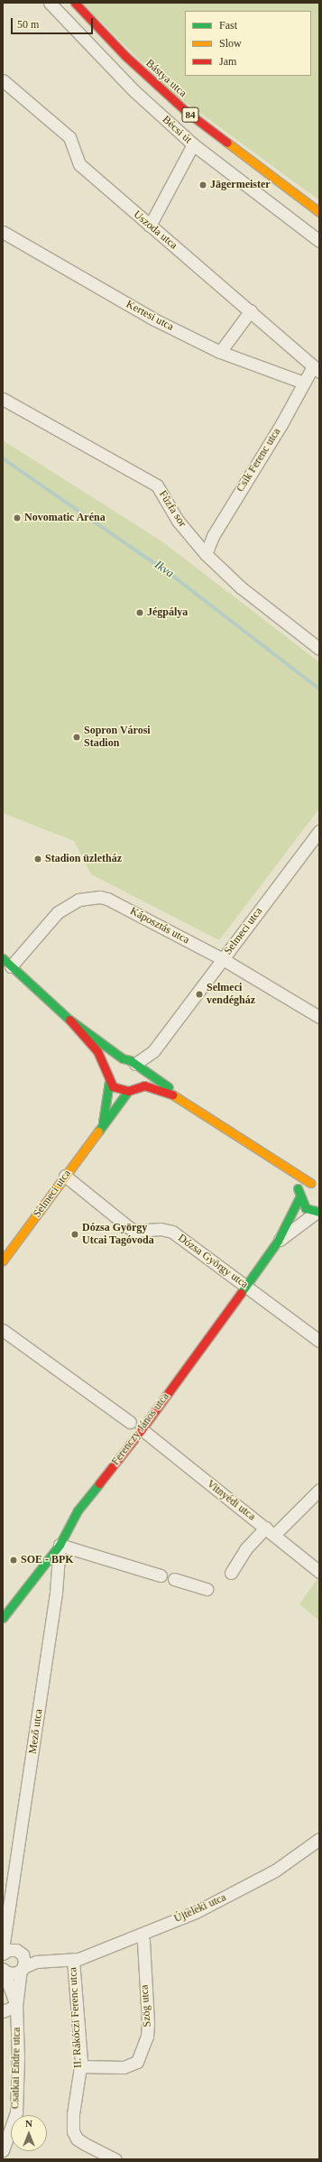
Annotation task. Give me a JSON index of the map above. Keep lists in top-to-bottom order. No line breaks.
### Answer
{"streets":{"street":["Bástya utca","84","Bécsi út","Uszoda utca","Kertesi utca","Csík Ferenc utca","Fűzfa sor","Káposztás utca","Selmeci utca","Dózsa György utca","Ferenczy János utca","Vitnyédi utca","Mező utca","Újteleki utca","Szög utca","II. Rákóczi Ferenc utca","Csatkai Endre utca"]},"crossings":[["Uszoda utca","Csík Ferenc utca"],["Kertesi utca","Csík Ferenc utca"],["Csík Ferenc utca","Fűzfa sor"],["Káposztás utca","Selmeci utca"],["Selmeci utca","Dózsa György utca"],["Dózsa György utca","Ferenczy János utca"],["Ferenczy János utca","Vitnyédi utca"],["Ferenczy János utca","Mező utca"],["Mező utca","Újteleki utca"],["Mező utca","Csatkai Endre utca"],["Újteleki utca","Szög utca"],["Újteleki utca","II. Rákóczi Ferenc utca"],["Újteleki utca","Csatkai Endre utca"],["Szög utca","II. Rákóczi Ferenc utca"]],"water":["Ikva"],"places":["Jägermeister","Novomatic Aréna","Jégpálya","Sopron Városi Stadion","Stadion üzletház","Selmeci vendégház","Dózsa György Utcai Tagóvoda","SOE - BPK"],"legend":["Fast","Slow","Jam"],"scale_bar":"50 m","north":"top"}
